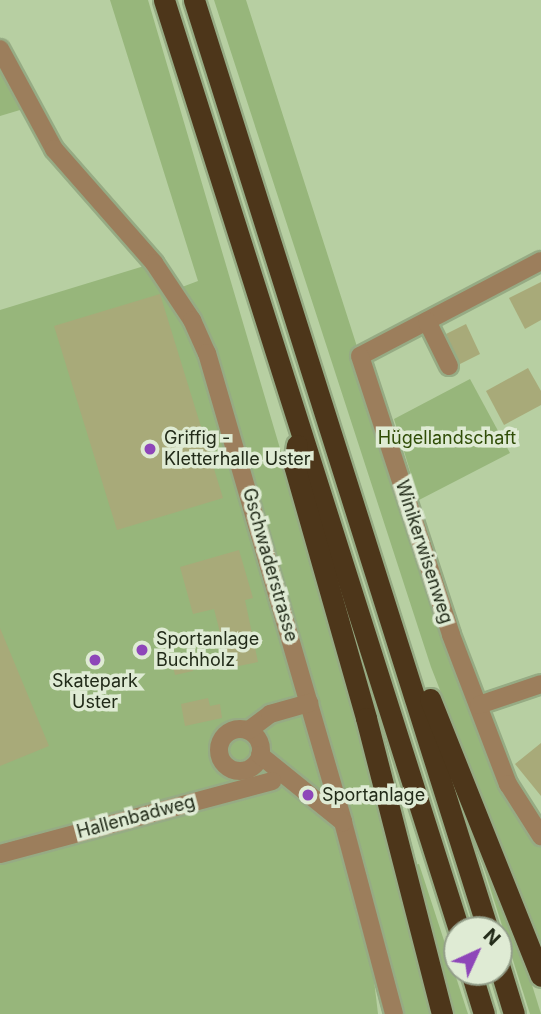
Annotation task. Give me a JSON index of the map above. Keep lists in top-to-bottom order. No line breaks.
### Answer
{"streets":{"street":["Winikerwisenweg","Gschwaderstrasse","Hallenbadweg"]},"parks":["Hügellandschaft"],"places":["Griffig - Kletterhalle Uster","Sportanlage Buchholz","Skatepark Uster","Sportanlage"],"north":"top right"}
